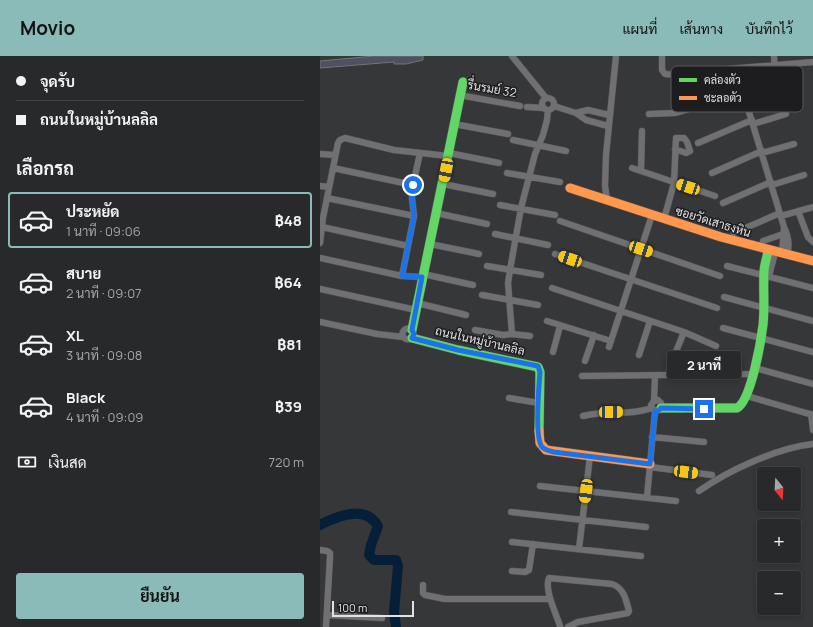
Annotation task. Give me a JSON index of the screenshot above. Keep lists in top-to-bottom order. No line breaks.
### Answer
{"streets":{"street":["รื่นรมย์ 32","ซอยวัดเสาธงหิน","ถนนในหมู่บ้านลลิล"]},"legend":["คล่องตัว","ชะลอตัว"],"scale_bar":"100 m","north":"bottom","page":{"header":"Movio","nav":["แผนที่","เส้นทาง","บันทึกไว้"],"banner":["จุดรับ","ถนนในหมู่บ้านลลิล"],"heading":"เลือกรถ","list":[{"name":"ประหยัด","note":"1 นาที · 09:06","value":"฿48"},{"name":"สบาย","note":"2 นาที · 09:07","value":"฿64"},{"name":"XL","note":"3 นาที · 09:08","value":"฿81"},{"name":"Black","note":"4 นาที · 09:09","value":"฿39"}],"bubble":"2 นาที","pay":["เงินสด","720 m"],"map_buttons":["+","−"],"buttons":"ยืนยัน","scale":"100 m"}}
